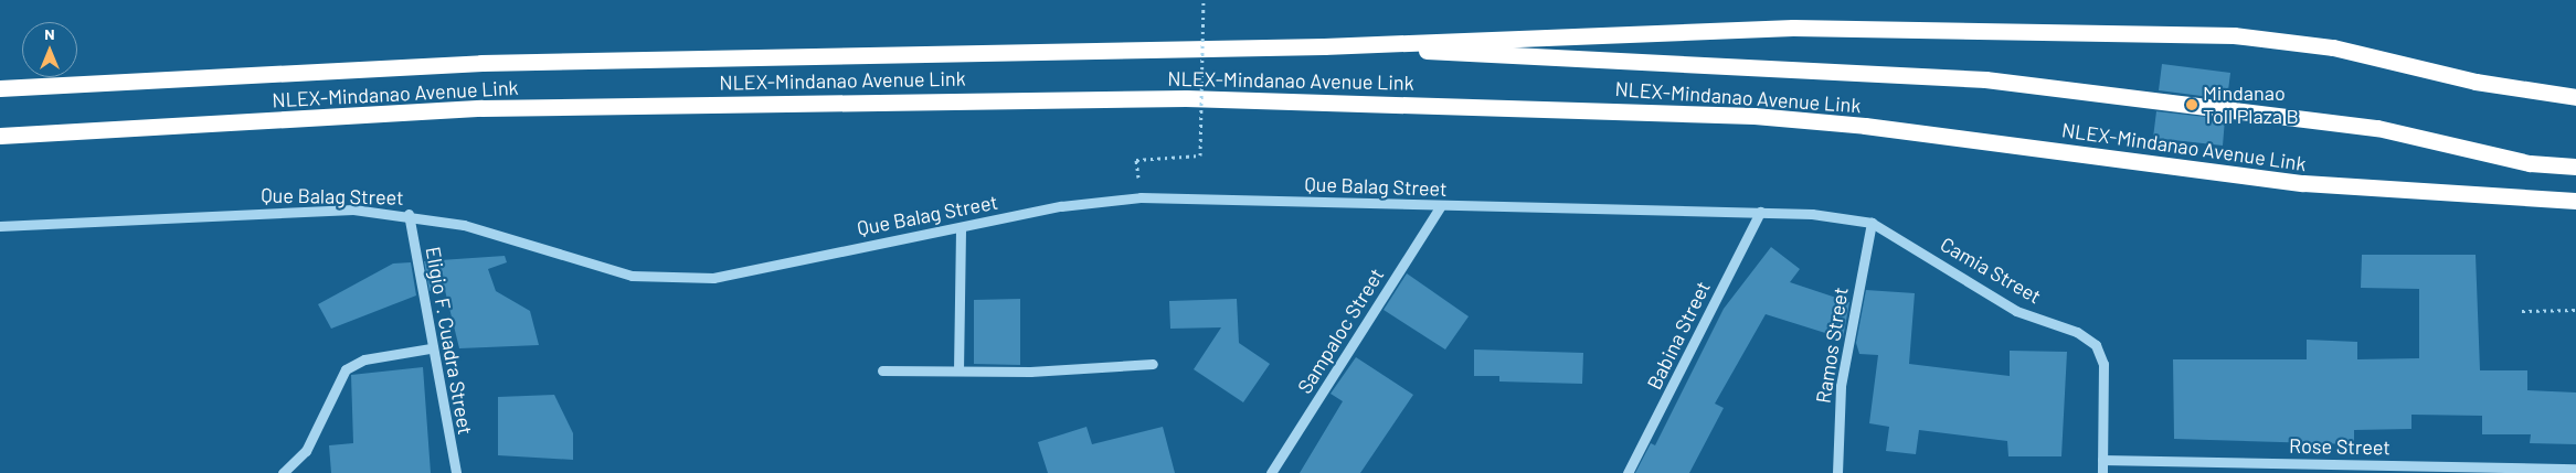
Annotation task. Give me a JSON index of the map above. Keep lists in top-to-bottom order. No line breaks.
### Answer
{"streets":{"highway":["NLEX-Mindanao Avenue Link"],"street":["Que Balag Street","Camia Street","Sampaloc Street","Babina Street","Eligio F. Cuadra Street","Ramos Street","Rose Street"]},"crossings":[["Que Balag Street","Camia Street"],["Que Balag Street","Sampaloc Street"],["Que Balag Street","Babina Street"],["Que Balag Street","Eligio F. Cuadra Street"],["Que Balag Street","Ramos Street"],["Camia Street","Ramos Street"],["Camia Street","Rose Street"]],"places":["Mindanao Toll Plaza B"],"north":"top"}
